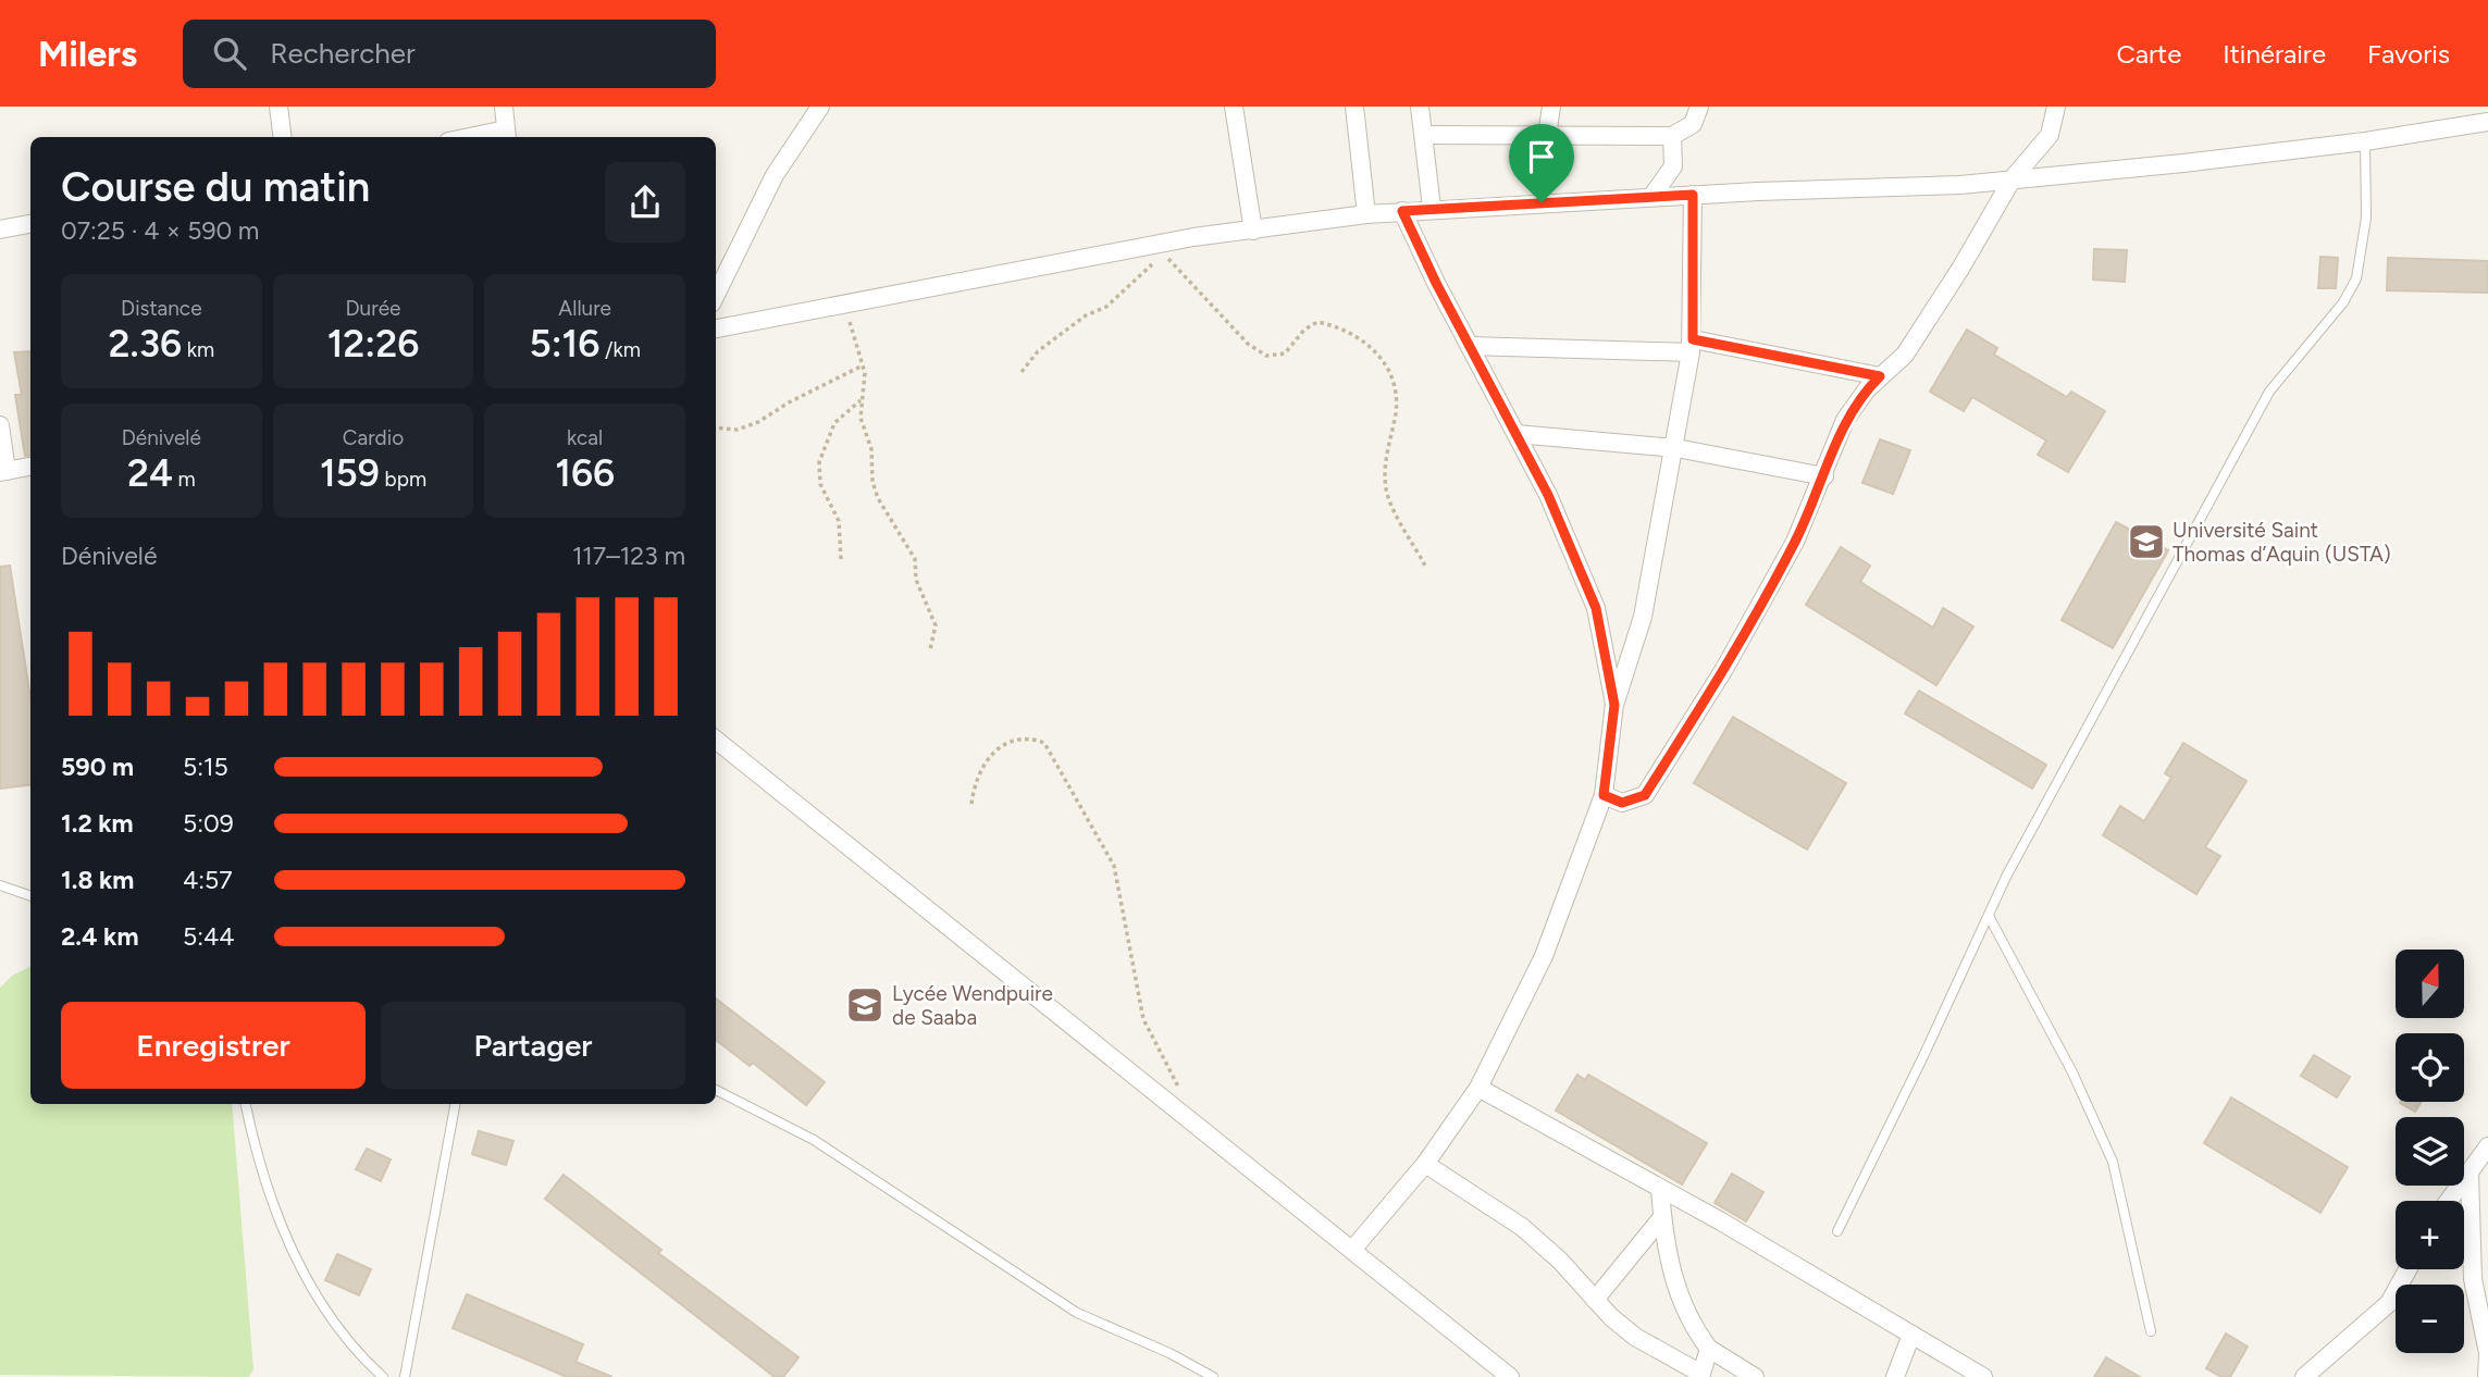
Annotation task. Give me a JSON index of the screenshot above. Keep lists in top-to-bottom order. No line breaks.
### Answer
{"places":{"school or university":["Université Saint Thomas d’Aquin (USTA)","Lycée Wendpuire de Saaba"]},"north":"top","page":{"header":"Milers","search":"Rechercher","nav":["Carte","Itinéraire","Favoris"],"heading":["Course du matin","07:25 · 4 × 590 m"],"stats":[["Distance","2.36 km"],["Durée","12:26"],["Allure","5:16 /km"],["Dénivelé","24 m"],["Cardio","159 bpm"],["kcal","166"]],"chart":["Dénivelé","117–123 m"],"list":[{"name":"590 m","note":"5:15"},{"name":"1.2 km","note":"5:09"},{"name":"1.8 km","note":"4:57"},{"name":"2.4 km","note":"5:44"}],"map_buttons":["+","−"],"buttons":["Enregistrer","Partager"]}}
